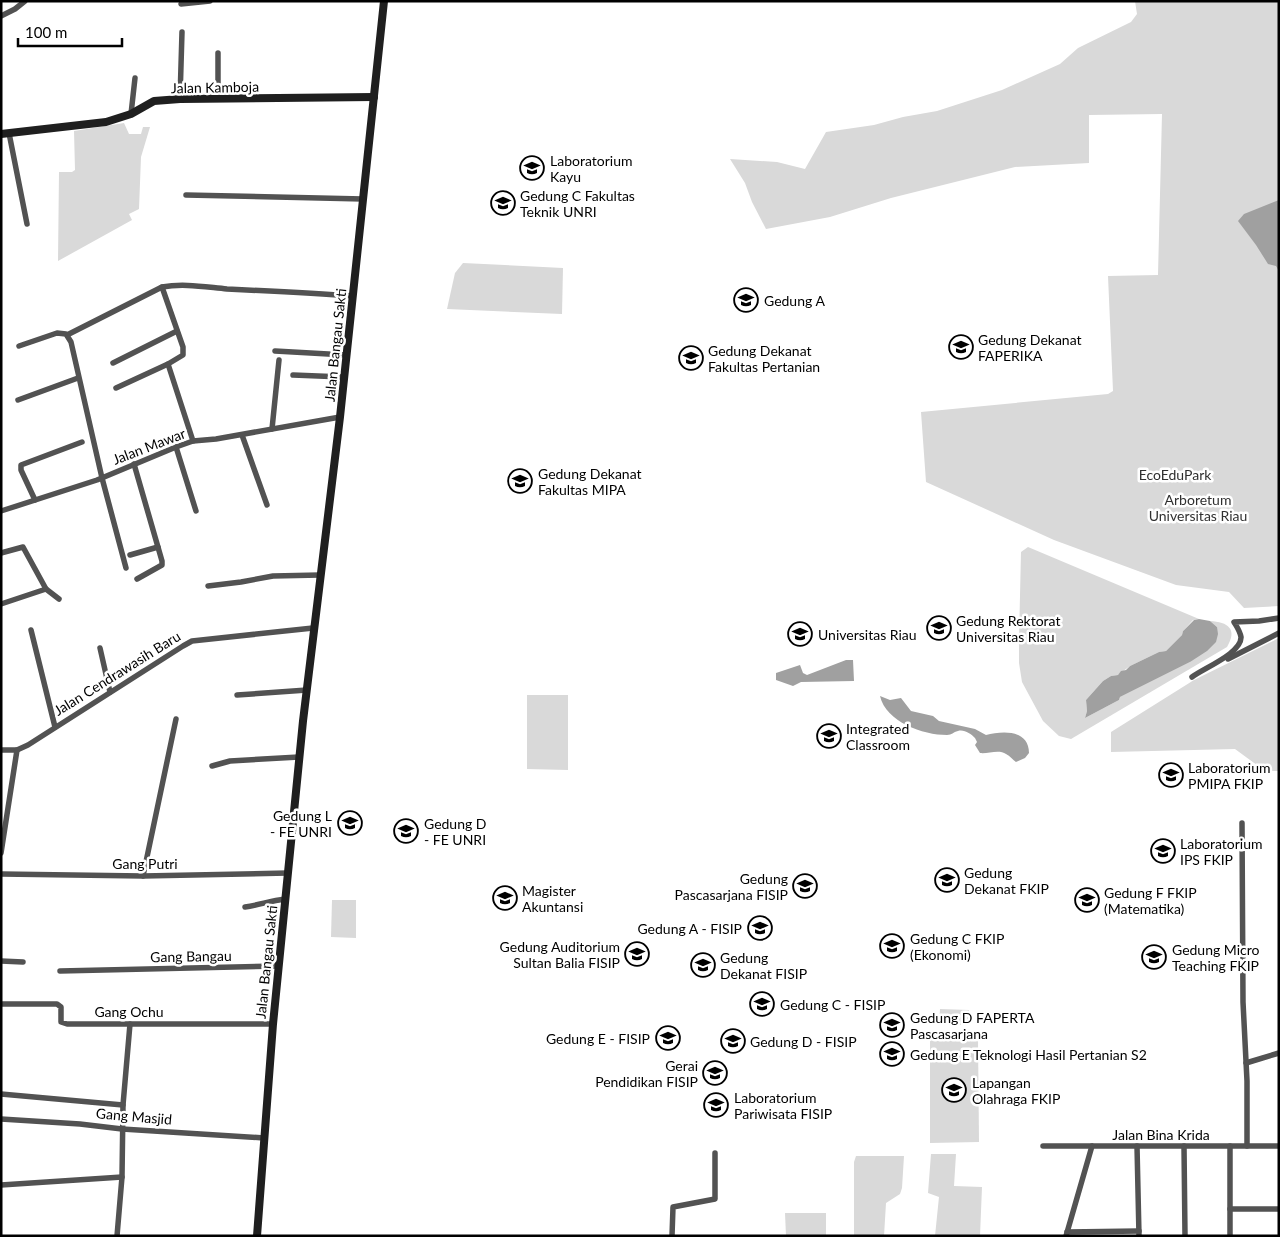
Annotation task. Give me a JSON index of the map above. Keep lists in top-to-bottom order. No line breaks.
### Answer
{"streets":{"street":["Jalan Kamboja","Jalan Bangau Sakti","Jalan Mawar","Jalan Cendrawasih Baru","Gang Putri","Gang Bangau","Gang Ochu","Gang Masjid","Jalan Bina Krida"]},"crossings":[["Jalan Kamboja","Jalan Bangau Sakti"],["Jalan Bangau Sakti","Jalan Mawar"],["Jalan Bangau Sakti","Jalan Cendrawasih Baru"],["Jalan Bangau Sakti","Gang Putri"],["Jalan Bangau Sakti","Gang Bangau"],["Jalan Bangau Sakti","Gang Ochu"],["Jalan Bangau Sakti","Gang Masjid"]],"parks":["EcoEduPark","Arboretum Universitas Riau"],"places":{"school or university":["Laboratorium Kayu","Gedung C Fakultas Teknik UNRI","Gedung A","Gedung Dekanat FAPERIKA","Gedung Dekanat Fakultas Pertanian","Gedung Dekanat Fakultas MIPA","Gedung Rektorat Universitas Riau","Universitas Riau","Integrated Classroom","Laboratorium PMIPA FKIP","Gedung L - FE UNRI","Gedung D - FE UNRI","Laboratorium IPS FKIP","Gedung Dekanat FKIP","Gedung Pascasarjana FISIP","Magister Akuntansi","Gedung F FKIP (Matematika)","Gedung A - FISIP","Gedung C FKIP (Ekonomi)","Gedung Auditorium Sultan Balia FISIP","Gedung Micro Teaching FKIP","Gedung Dekanat FISIP","Gedung C - FISIP","Gedung D FAPERTA Pascasarjana","Gedung E - FISIP","Gedung D - FISIP","Gedung E Teknologi Hasil Pertanian S2","Gerai Pendidikan FISIP","Lapangan Olahraga FKIP","Laboratorium Pariwisata FISIP"]},"scale_bar":"100 m"}
